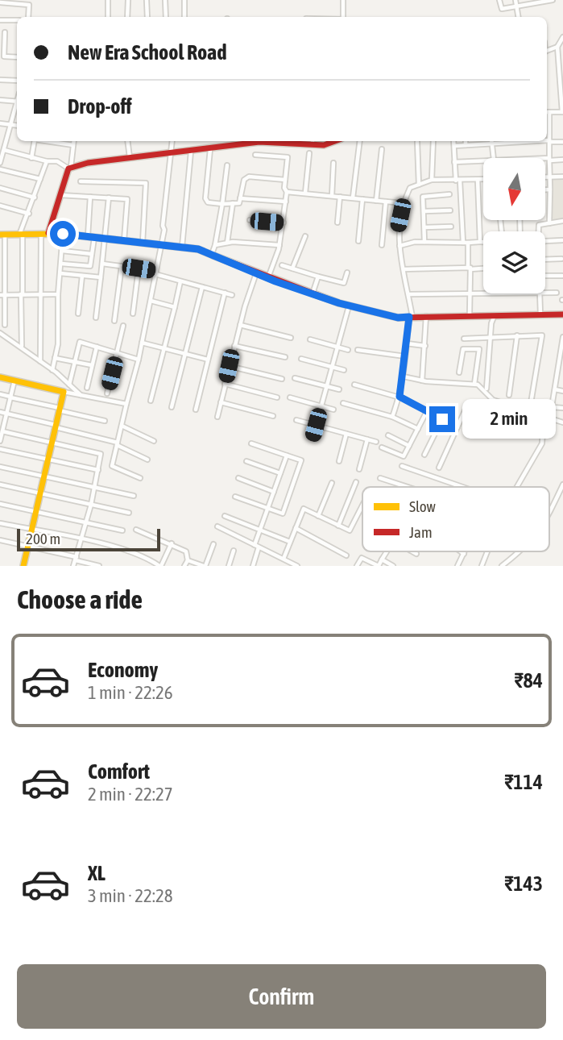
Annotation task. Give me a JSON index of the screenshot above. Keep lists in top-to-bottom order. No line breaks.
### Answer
{"legend":["Slow","Jam"],"scale_bar":"200 m","north":"bottom","page":{"banner":["New Era School Road","Drop-off"],"bubble":"2 min","scale":"200 m","heading":"Choose a ride","list":[{"name":"Economy","note":"1 min · 22:26","value":"₹84"},{"name":"Comfort","note":"2 min · 22:27","value":"₹114"},{"name":"XL","note":"3 min · 22:28","value":"₹143"}],"buttons":"Confirm"}}
